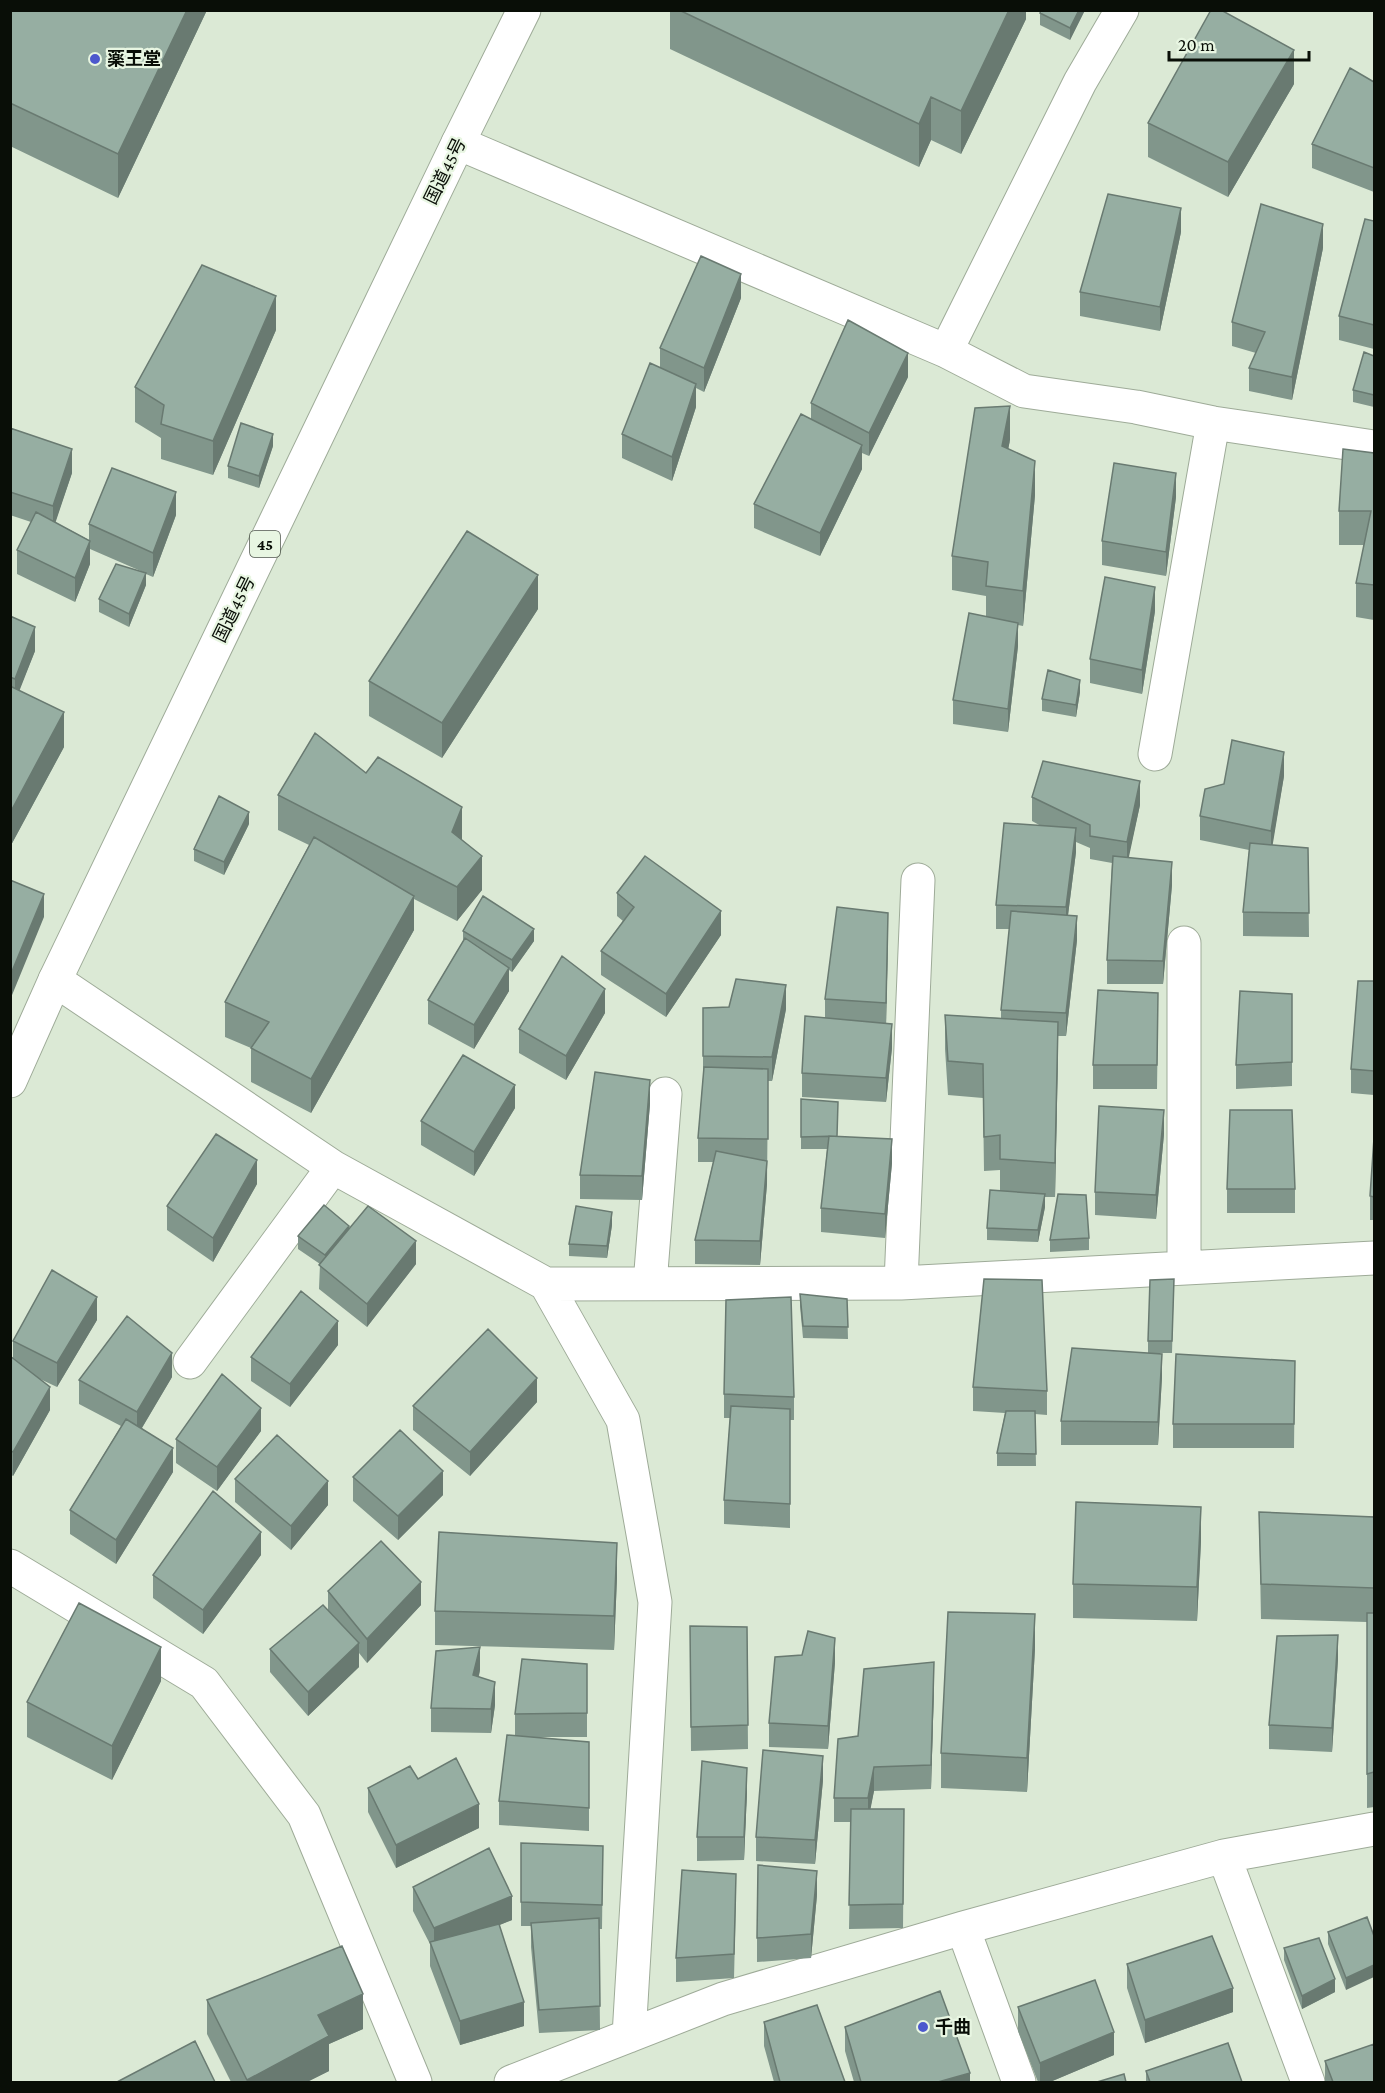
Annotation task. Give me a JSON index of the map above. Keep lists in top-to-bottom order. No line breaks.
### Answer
{"streets":{"main road":["国道45号","45"]},"places":["薬王堂","千曲"],"scale_bar":"20 m"}
